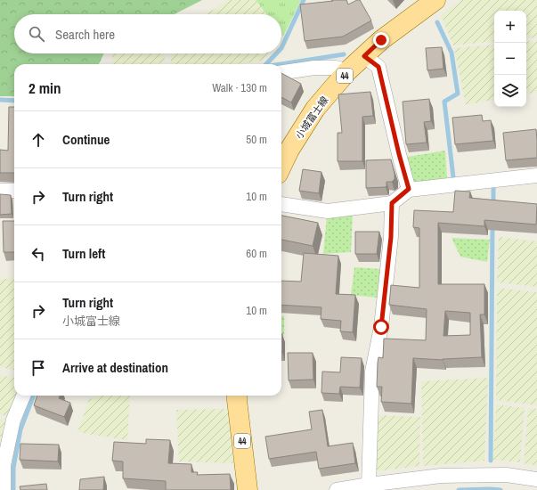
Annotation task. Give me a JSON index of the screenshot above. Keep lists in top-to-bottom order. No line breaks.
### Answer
{"streets":{"main road":["44","小城富士線"]},"page":{"map_buttons":["+","−"],"search":"Search here","heading":["2 min","Walk · 130 m"],"list":[["Continue","50 m"],["Turn right","10 m"],["Turn left","60 m"],["Turn right","小城富士線","10 m"],"Arrive at destination"]}}
